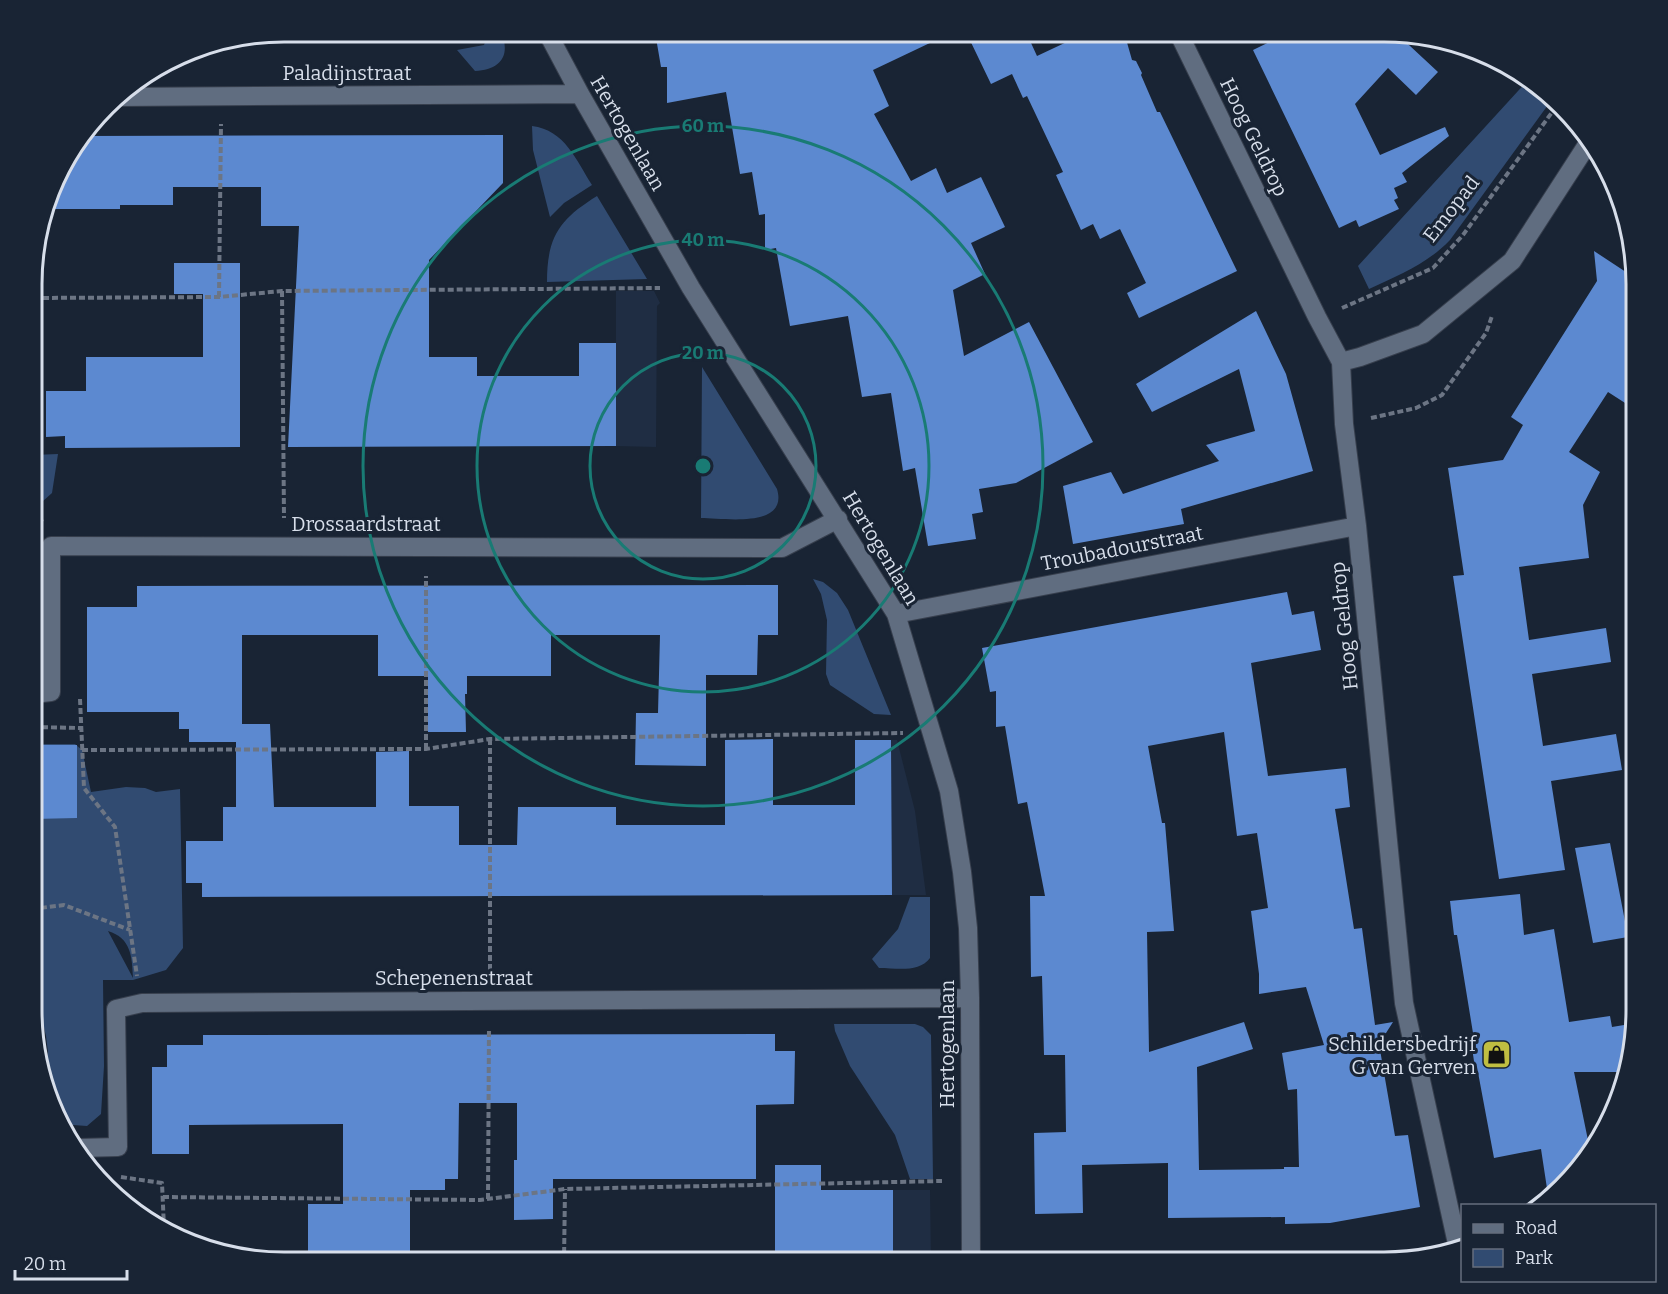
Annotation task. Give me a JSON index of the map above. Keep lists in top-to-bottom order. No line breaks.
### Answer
{"streets":{"street":["Paladijnstraat","Hertogenlaan","Hoog Geldrop","Drossaardstraat","Troubadourstraat","Schepenenstraat"],"path":["Emopad"]},"crossings":[["Paladijnstraat","Hertogenlaan"],["Hertogenlaan","Drossaardstraat"],["Hertogenlaan","Troubadourstraat"],["Hertogenlaan","Schepenenstraat"],["Hoog Geldrop","Emopad"],["Hoog Geldrop","Troubadourstraat"]],"places":{"shop":["Schildersbedrijf G van Gerven"]},"legend":["Road","Park"],"scale_bar":"20 m","rings":["60 m","40 m","20 m"]}
